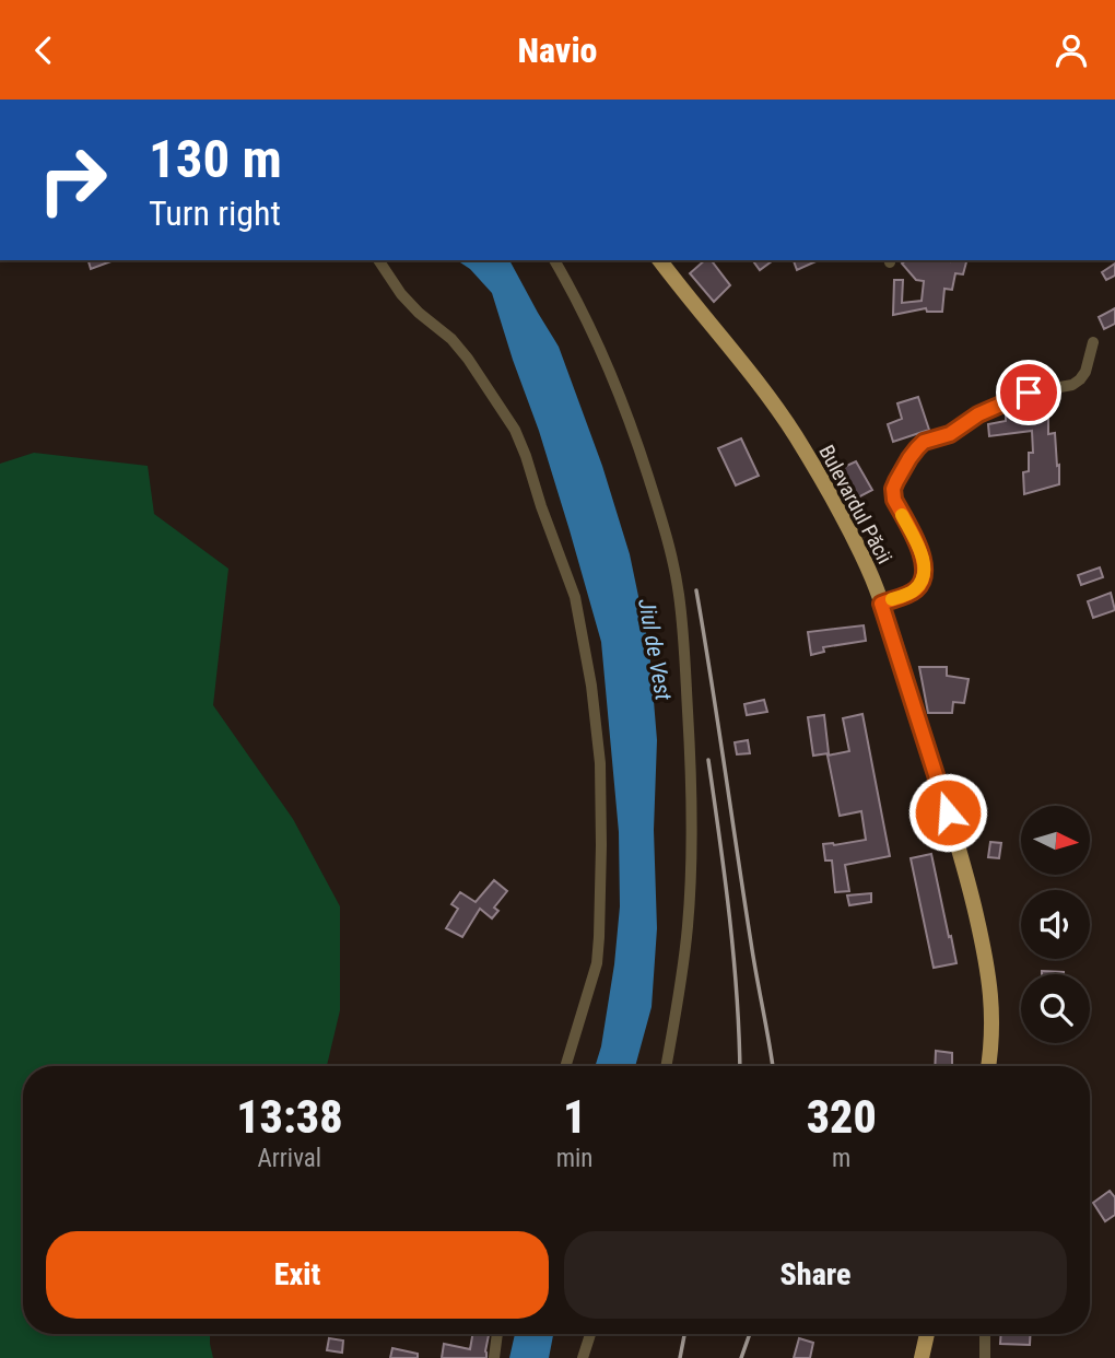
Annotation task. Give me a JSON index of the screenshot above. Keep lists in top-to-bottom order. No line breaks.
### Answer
{"streets":{"main road":["Bulevardul Păcii"]},"water":["Jiul de Vest"],"north":"right","page":{"header":"Navio","turn":["130 m","Turn right"],"eta":["13:38","Arrival","1","min","320","m"],"buttons":["Exit","Share"]}}
